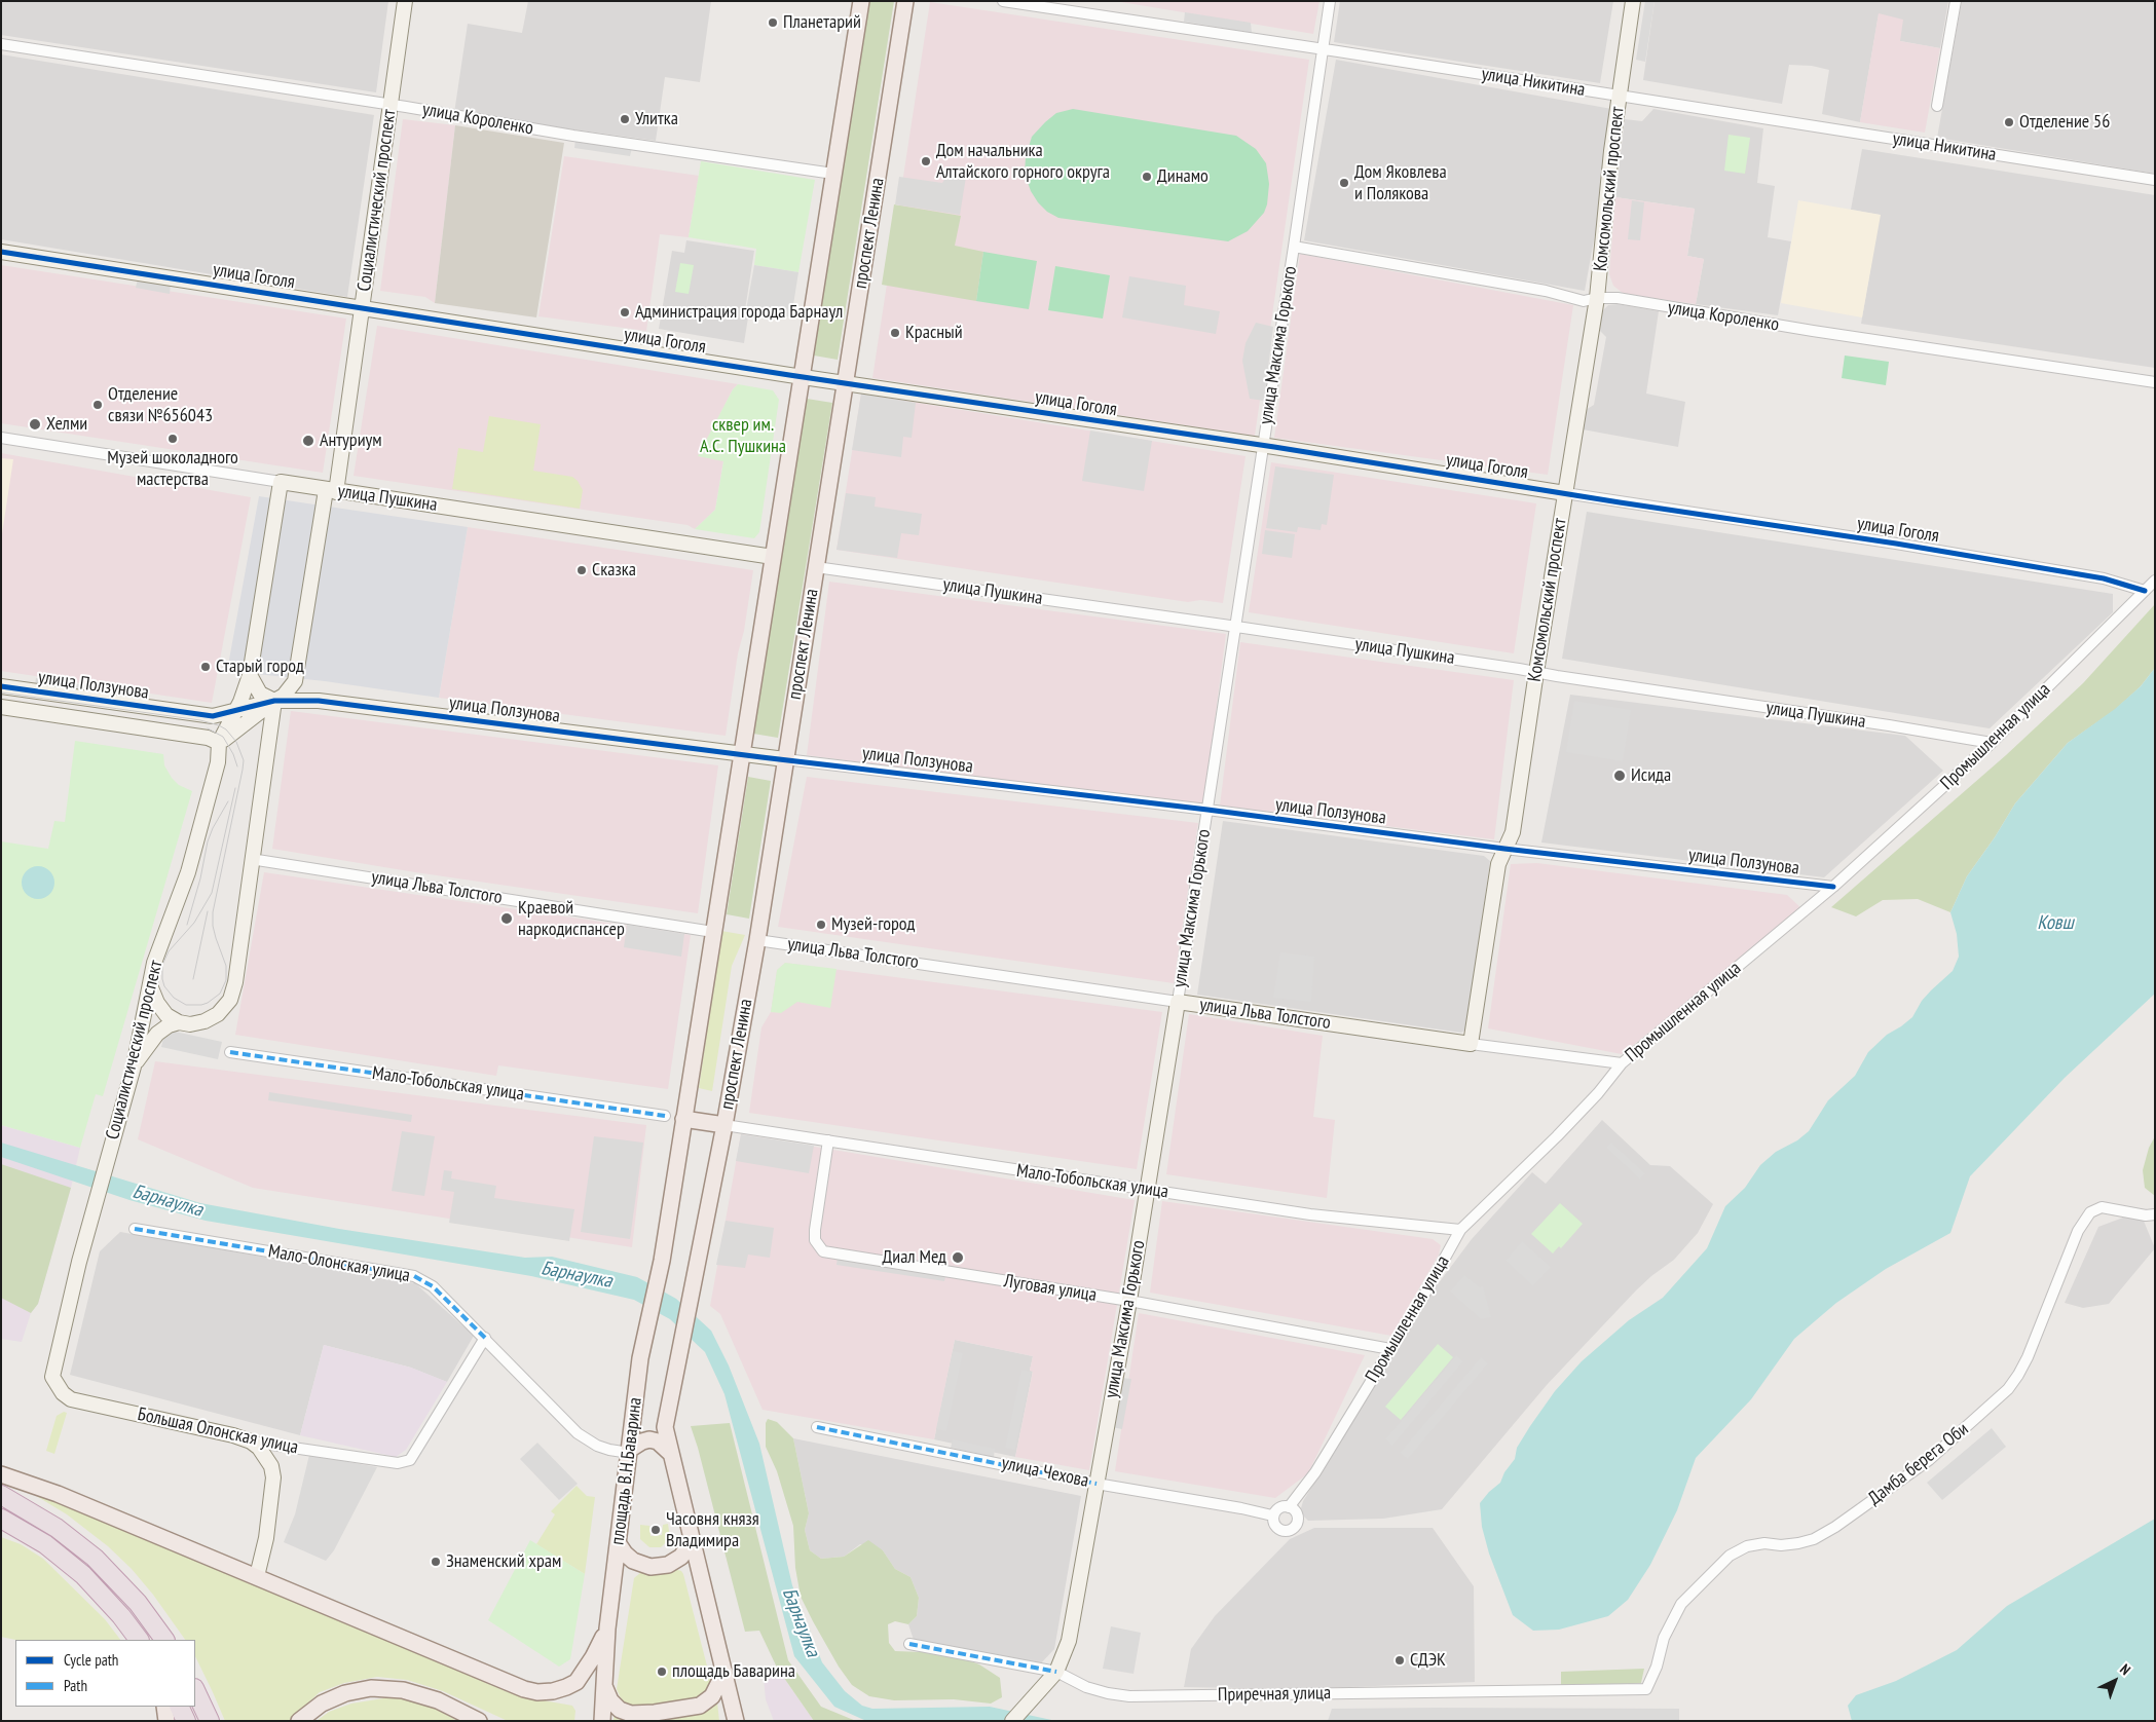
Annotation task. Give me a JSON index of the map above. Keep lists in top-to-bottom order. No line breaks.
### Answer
{"streets":{"main road":["проспект Ленина","площадь В.Н.Баварина"],"street":["улица Никитина","улица Короленко","Комсомольский проспект","Социалистический проспект","улица Гоголя","улица Максима Горького","улица Пушкина","улица Ползунова","Промышленная улица","улица Льва Толстого","Мало-Тобольская улица","Мало-Олонская улица","Луговая улица","Большая Олонская улица","Дамба берега Оби","улица Чехова","Приречная улица"]},"crossings":[["улица Никитина","Комсомольский проспект"],["улица Никитина","улица Максима Горького"],["улица Короленко","Комсомольский проспект"],["улица Короленко","Социалистический проспект"],["улица Короленко","улица Максима Горького"],["Комсомольский проспект","улица Гоголя"],["Комсомольский проспект","улица Пушкина"],["Комсомольский проспект","улица Ползунова"],["Комсомольский проспект","улица Льва Толстого"],["Социалистический проспект","улица Гоголя"],["Социалистический проспект","улица Пушкина"],["Социалистический проспект","улица Ползунова"],["Социалистический проспект","Большая Олонская улица"],["проспект Ленина","улица Гоголя"],["проспект Ленина","улица Пушкина"],["проспект Ленина","улица Ползунова"],["проспект Ленина","улица Льва Толстого"],["проспект Ленина","Мало-Тобольская улица"],["проспект Ленина","площадь В.Н.Баварина"],["улица Гоголя","улица Максима Горького"],["улица Гоголя","Промышленная улица"],["улица Максима Горького","улица Пушкина"],["улица Максима Горького","улица Ползунова"],["улица Максима Горького","улица Льва Толстого"],["улица Максима Горького","Мало-Тобольская улица"],["улица Максима Горького","Луговая улица"],["улица Максима Горького","улица Чехова"],["улица Максима Горького","Приречная улица"],["улица Пушкина","Промышленная улица"],["улица Ползунова","Промышленная улица"],["Промышленная улица","улица Льва Толстого"],["Промышленная улица","Мало-Тобольская улица"],["Промышленная улица","Луговая улица"],["Промышленная улица","улица Чехова"],["Мало-Тобольская улица","Луговая улица"],["Мало-Олонская улица","Большая Олонская улица"],["Мало-Олонская улица","площадь В.Н.Баварина"],["Дамба берега Оби","Приречная улица"]],"water":["Ковш","Барнаулка"],"parks":["сквер им. А.С. Пушкина"],"places":["Планетарий","Улитка","Отделение 56","Дом начальника Алтайского горного округа","Динамо","Дом Яковлева и Полякова","Администрация города Барнаул","Красный","Отделение связи №656043","Хелми","Музей шоколадного мастерства","Антуриум","Сказка","Старый город","Исида","Краевой наркодиспансер","Музей-город","Диал Мед","Часовня князя Владимира","Знаменский храм","СДЭК","площадь Баварина"],"legend":["Cycle path","Path"],"north":"top right"}
